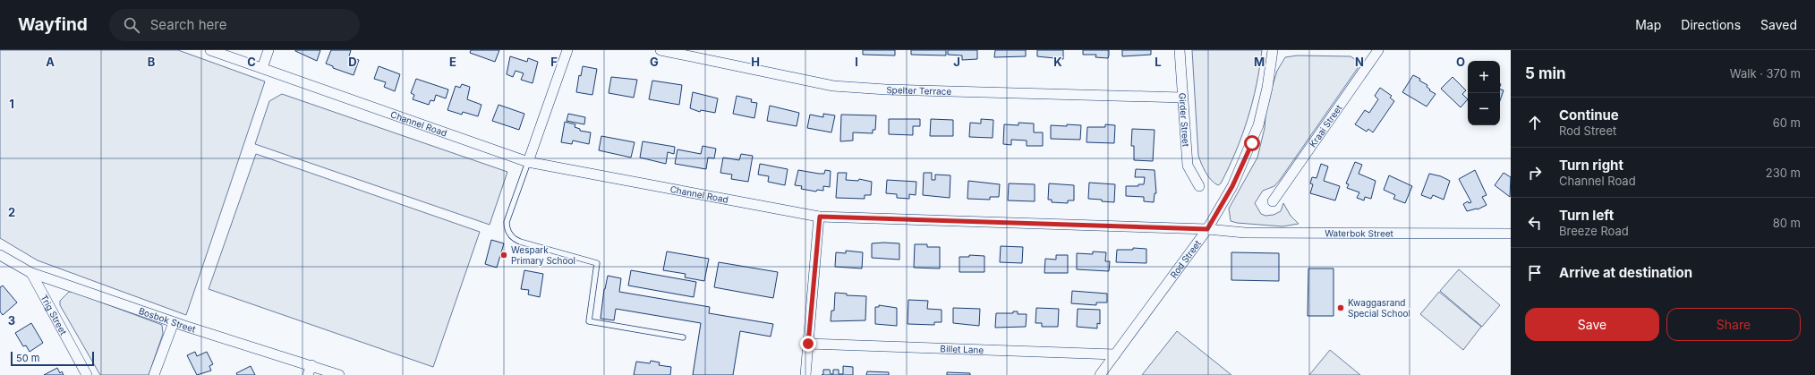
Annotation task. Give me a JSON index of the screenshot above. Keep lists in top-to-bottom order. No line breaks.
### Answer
{"streets":{"street":["Spelter Terrace","Girder Street","Channel Road","Kraai Street","Waterbok Street","Rod Street","Trig Street","Bosbok Street","Billet Lane"]},"crossings":[["Spelter Terrace","Girder Street"],["Channel Road","Waterbok Street"],["Channel Road","Rod Street"],["Waterbok Street","Rod Street"],["Rod Street","Billet Lane"],["Trig Street","Bosbok Street"]],"places":["Wespark Primary School","Kwaggasrand Special School"],"scale_bar":"50 m","page":{"header":"Wayfind","search":"Search here","nav":["Map","Directions","Saved"],"heading":["5 min","Walk · 370 m"],"map_buttons":["+","−"],"list":[["Continue","Rod Street","60 m"],["Turn right","Channel Road","230 m"],["Turn left","Breeze Road","80 m"],"Arrive at destination"],"buttons":["Save","Share"],"scale":"50 m"},"grid":{"columns":["A","B","C","D","E","F","G","H","I","J","K","L","M","N","O"],"rows":["1","2","3"]}}
